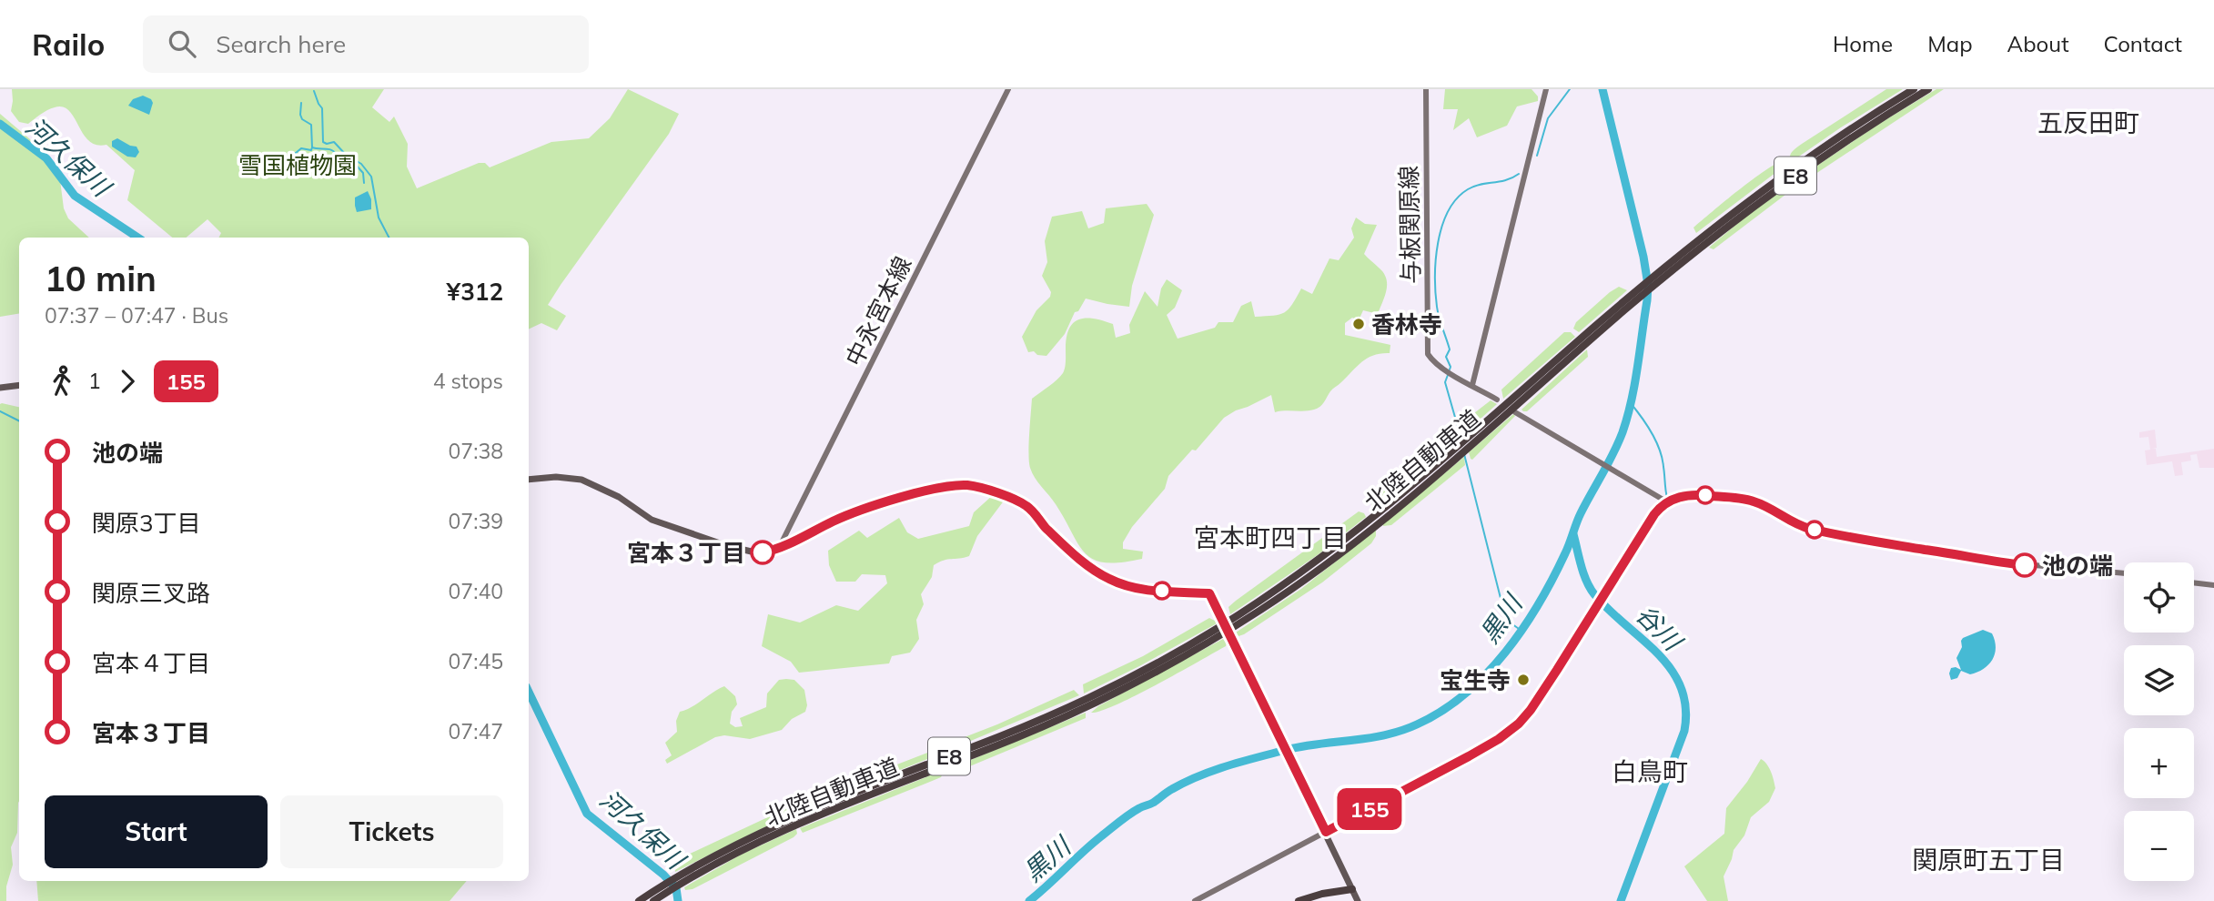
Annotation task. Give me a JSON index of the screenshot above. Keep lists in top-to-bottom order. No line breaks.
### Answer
{"streets":{"highway":["E8","北陸自動車道"],"main road":["与板関原線","中永宮本線"]},"districts":["五反田町","宮本町四丁目","白鳥町","関原町五丁目"],"water":["河久保川","黒川","谷川"],"parks":["雪国植物園"],"places":["香林寺","宮本３丁目","池の端","宝生寺"],"lines":["bus line 155"],"page":{"header":"Railo","search":"Search here","nav":["Home","Map","About","Contact"],"on_map":"155","heading":["10 min","07:37 – 07:47 · Bus","¥312"],"legs":["1","155","4 stops"],"list":[{"name":"池の端","value":"07:38"},{"name":"関原3丁目","value":"07:39"},{"name":"関原三叉路","value":"07:40"},{"name":"宮本４丁目","value":"07:45"},{"name":"宮本３丁目","value":"07:47"}],"map_buttons":["+","−"],"buttons":["Start","Tickets"]}}
